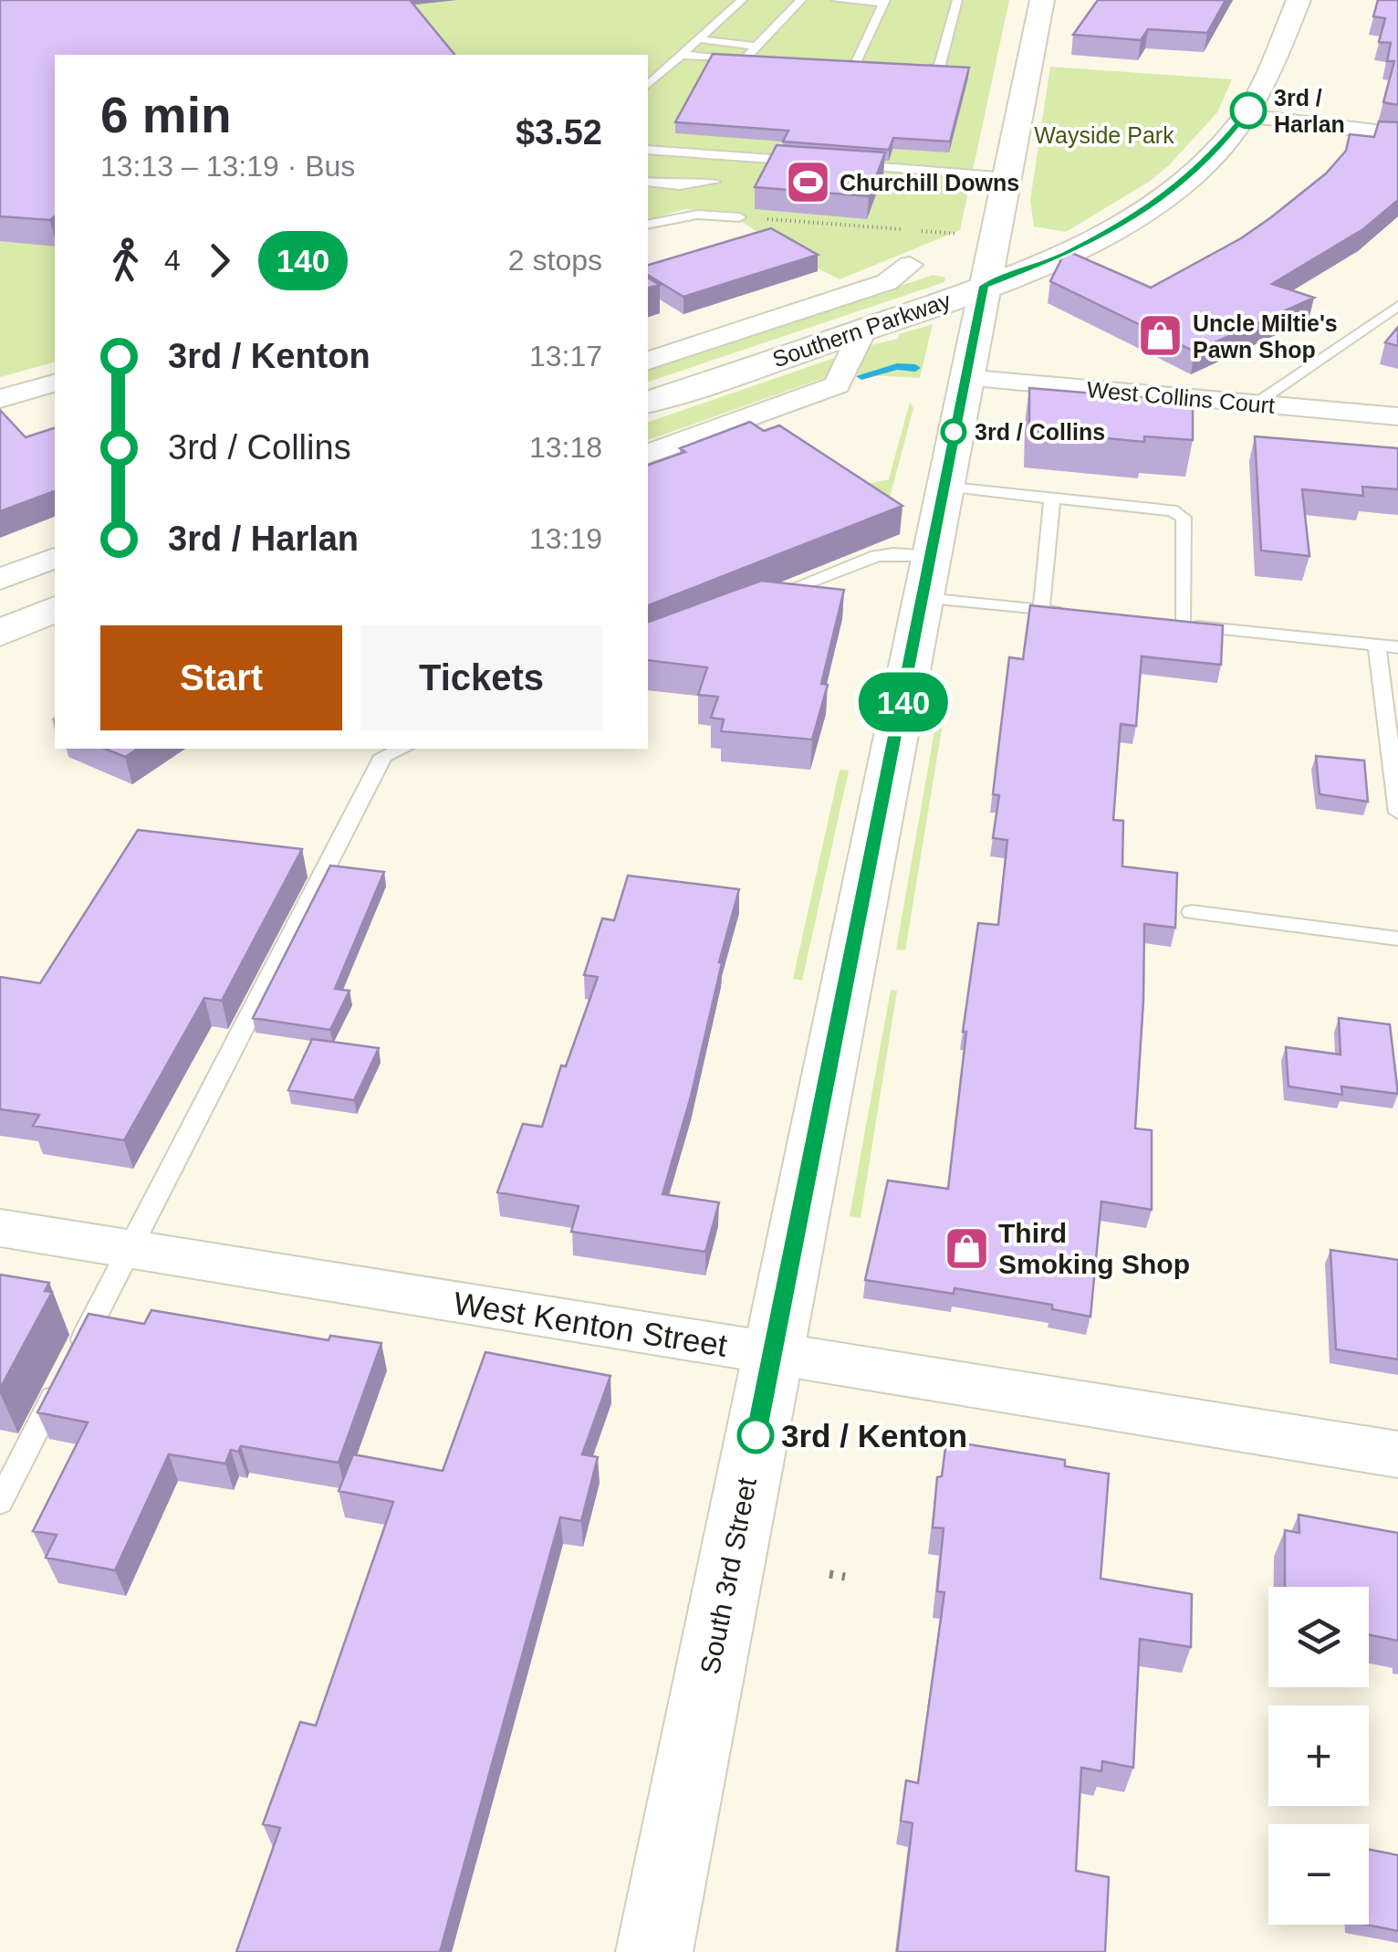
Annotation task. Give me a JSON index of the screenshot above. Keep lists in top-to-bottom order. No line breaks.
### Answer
{"streets":{"main road":["Southern Parkway","South 3rd Street"],"street":["West Collins Court","West Kenton Street"]},"crossings":[["Southern Parkway","South 3rd Street"],["West Collins Court","South 3rd Street"],["West Kenton Street","South 3rd Street"]],"parks":["Wayside Park"],"places":{"other":["3rd / Harlan","3rd / Collins","3rd / Kenton"],"sports":["Churchill Downs"],"shop":["Uncle Miltie's Pawn Shop","Third Smoking Shop"]},"lines":["bus line 140"],"page":{"on_map":"140","heading":["6 min","13:13 – 13:19 · Bus","$3.52"],"legs":["4","140","2 stops"],"list":[{"name":"3rd / Kenton","value":"13:17"},{"name":"3rd / Collins","value":"13:18"},{"name":"3rd / Harlan","value":"13:19"}],"buttons":["Start","Tickets"],"map_buttons":["+","−"]}}
